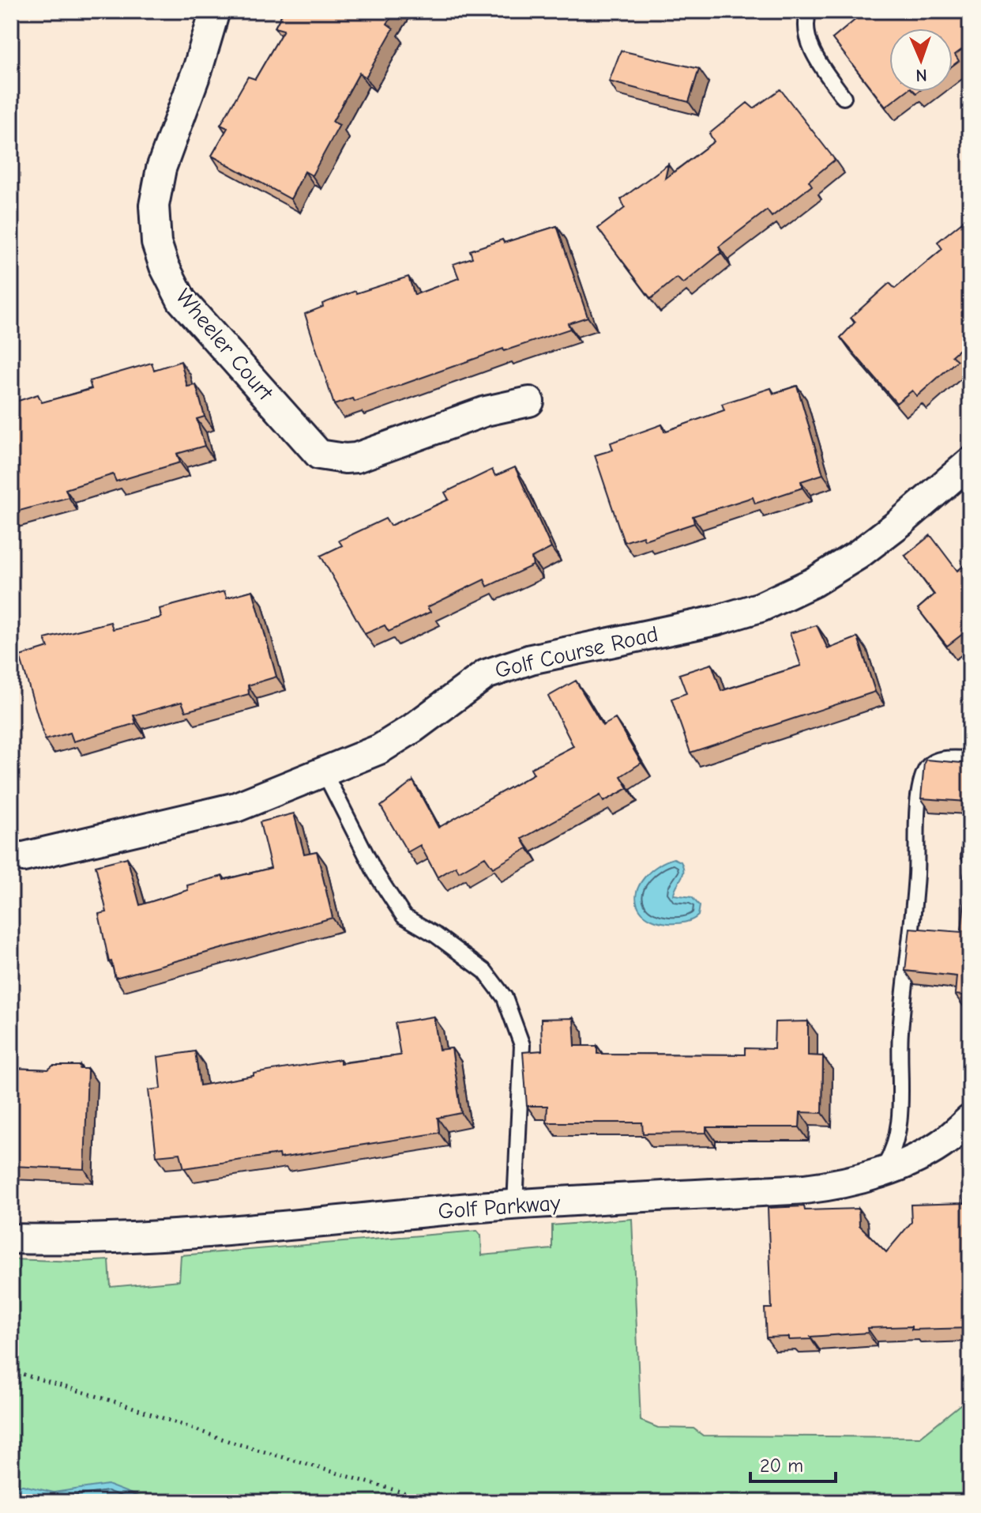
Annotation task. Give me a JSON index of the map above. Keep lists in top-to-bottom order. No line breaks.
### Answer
{"streets":{"street":["Wheeler Court","Golf Course Road","Golf Parkway"]},"scale_bar":"20 m","north":"bottom"}
